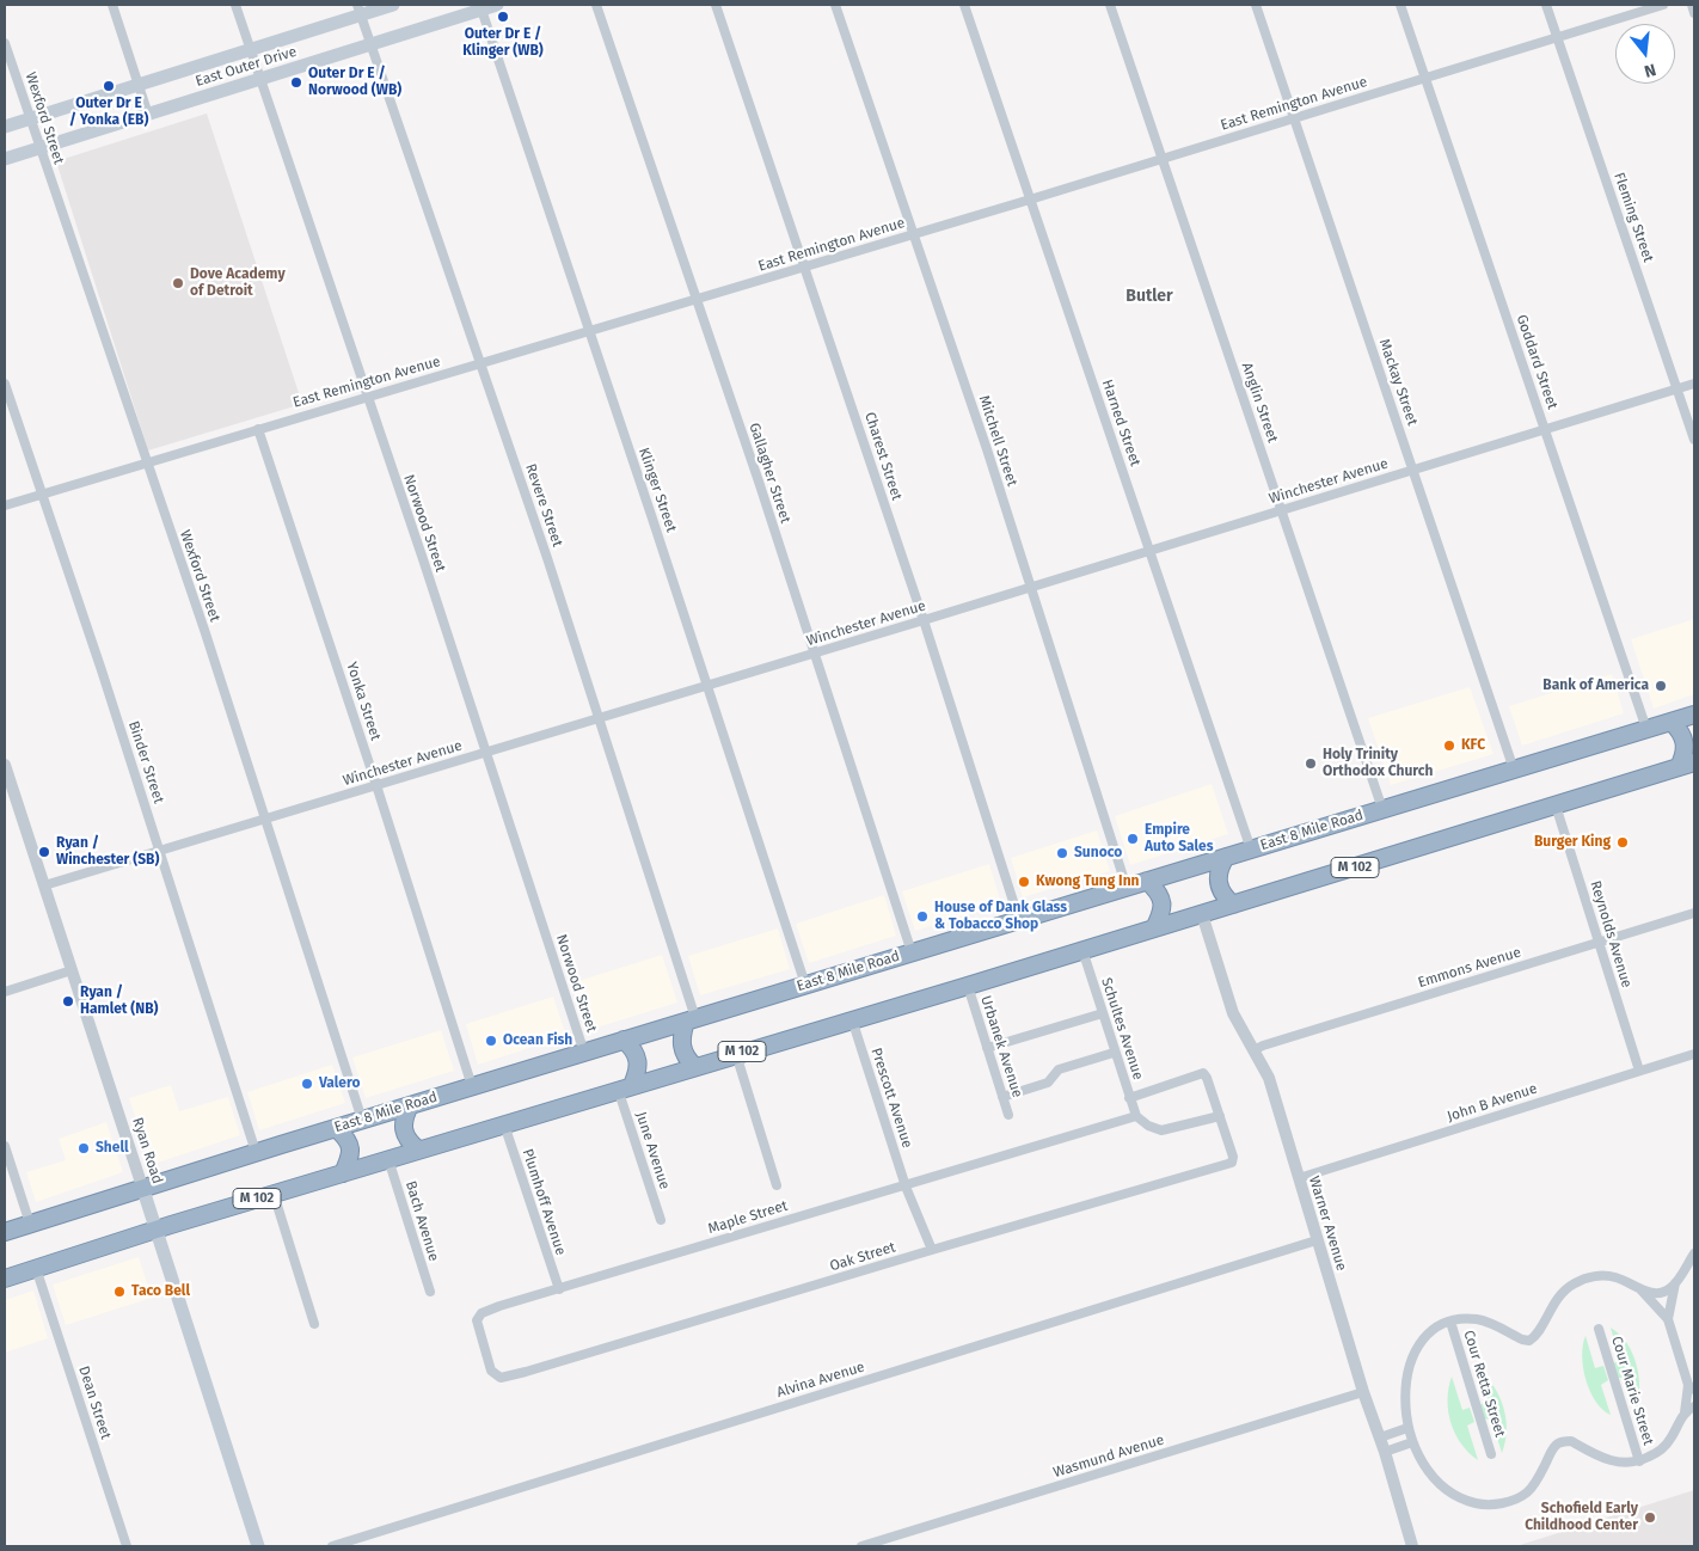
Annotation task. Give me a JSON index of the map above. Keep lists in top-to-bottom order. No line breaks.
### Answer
{"streets":{"highway":["East 8 Mile Road","M 102"],"main road":["East Outer Drive","Ryan Road"],"street":["East Remington Avenue","Wexford Street","Fleming Street","Goddard Street","Mackay Street","Anglin Street","Harned Street","Mitchell Street","Charest Street","Gallagher Street","Winchester Avenue","Klinger Street","Revere Street","Norwood Street","Yonka Street","Binder Street","Reynolds Avenue","Emmons Avenue","Schultes Avenue","Urbanek Avenue","Prescott Avenue","John B Avenue","June Avenue","Plumhoff Avenue","Maple Street","Bach Avenue","Warner Avenue","Oak Street","Alvina Avenue","Cour Retta Street","Cour Marie Street","Dean Street","Wasmund Avenue"]},"crossings":[["East Outer Drive","Wexford Street"],["East Outer Drive","Klinger Street"],["East Outer Drive","Revere Street"],["East Outer Drive","Norwood Street"],["East Remington Avenue","Wexford Street"],["East Remington Avenue","Fleming Street"],["East Remington Avenue","Goddard Street"],["East Remington Avenue","Mackay Street"],["East Remington Avenue","Anglin Street"],["East Remington Avenue","Harned Street"],["East Remington Avenue","Mitchell Street"],["East Remington Avenue","Charest Street"],["East Remington Avenue","Gallagher Street"],["East Remington Avenue","Klinger Street"],["East Remington Avenue","Revere Street"],["East Remington Avenue","Norwood Street"],["East Remington Avenue","Yonka Street"],["East Remington Avenue","Binder Street"],["Wexford Street","Winchester Avenue"],["Wexford Street","East 8 Mile Road"],["Fleming Street","Winchester Avenue"],["Goddard Street","Winchester Avenue"],["Goddard Street","East 8 Mile Road"],["Mackay Street","Winchester Avenue"],["Mackay Street","East 8 Mile Road"],["Anglin Street","Winchester Avenue"],["Anglin Street","East 8 Mile Road"],["Harned Street","Winchester Avenue"],["Harned Street","East 8 Mile Road"],["Mitchell Street","Winchester Avenue"],["Mitchell Street","East 8 Mile Road"],["Charest Street","Winchester Avenue"],["Charest Street","East 8 Mile Road"],["Gallagher Street","Winchester Avenue"],["Gallagher Street","East 8 Mile Road"],["Winchester Avenue","Klinger Street"],["Winchester Avenue","Revere Street"],["Winchester Avenue","Norwood Street"],["Winchester Avenue","Yonka Street"],["Winchester Avenue","Binder Street"],["Winchester Avenue","Ryan Road"],["Klinger Street","East 8 Mile Road"],["Revere Street","East 8 Mile Road"],["Norwood Street","East 8 Mile Road"],["Yonka Street","East 8 Mile Road"],["Binder Street","East 8 Mile Road"],["East 8 Mile Road","Ryan Road"],["M 102","Reynolds Avenue"],["M 102","Schultes Avenue"],["M 102","Urbanek Avenue"],["M 102","Prescott Avenue"],["M 102","Ryan Road"],["M 102","June Avenue"],["M 102","Plumhoff Avenue"],["M 102","Bach Avenue"],["M 102","Warner Avenue"],["M 102","Dean Street"],["Reynolds Avenue","Emmons Avenue"],["Reynolds Avenue","John B Avenue"],["Emmons Avenue","Warner Avenue"],["Schultes Avenue","Maple Street"],["Prescott Avenue","Maple Street"],["Prescott Avenue","Oak Street"],["John B Avenue","Warner Avenue"],["Plumhoff Avenue","Maple Street"],["Maple Street","Oak Street"],["Warner Avenue","Alvina Avenue"],["Warner Avenue","Wasmund Avenue"]],"districts":["Butler"],"places":["Outer Dr E / Klinger (WB)","Outer Dr E / Norwood (WB)","Outer Dr E / Yonka (EB)","Dove Academy of Detroit","Bank of America","KFC","Holy Trinity Orthodox Church","Empire Auto Sales","Burger King","Ryan / Winchester (SB)","Sunoco","Kwong Tung Inn","House of Dank Glass & Tobacco Shop","Ryan / Hamlet (NB)","Ocean Fish","Valero","Shell","Taco Bell","Schofield Early Childhood Center"],"north":"bottom"}
